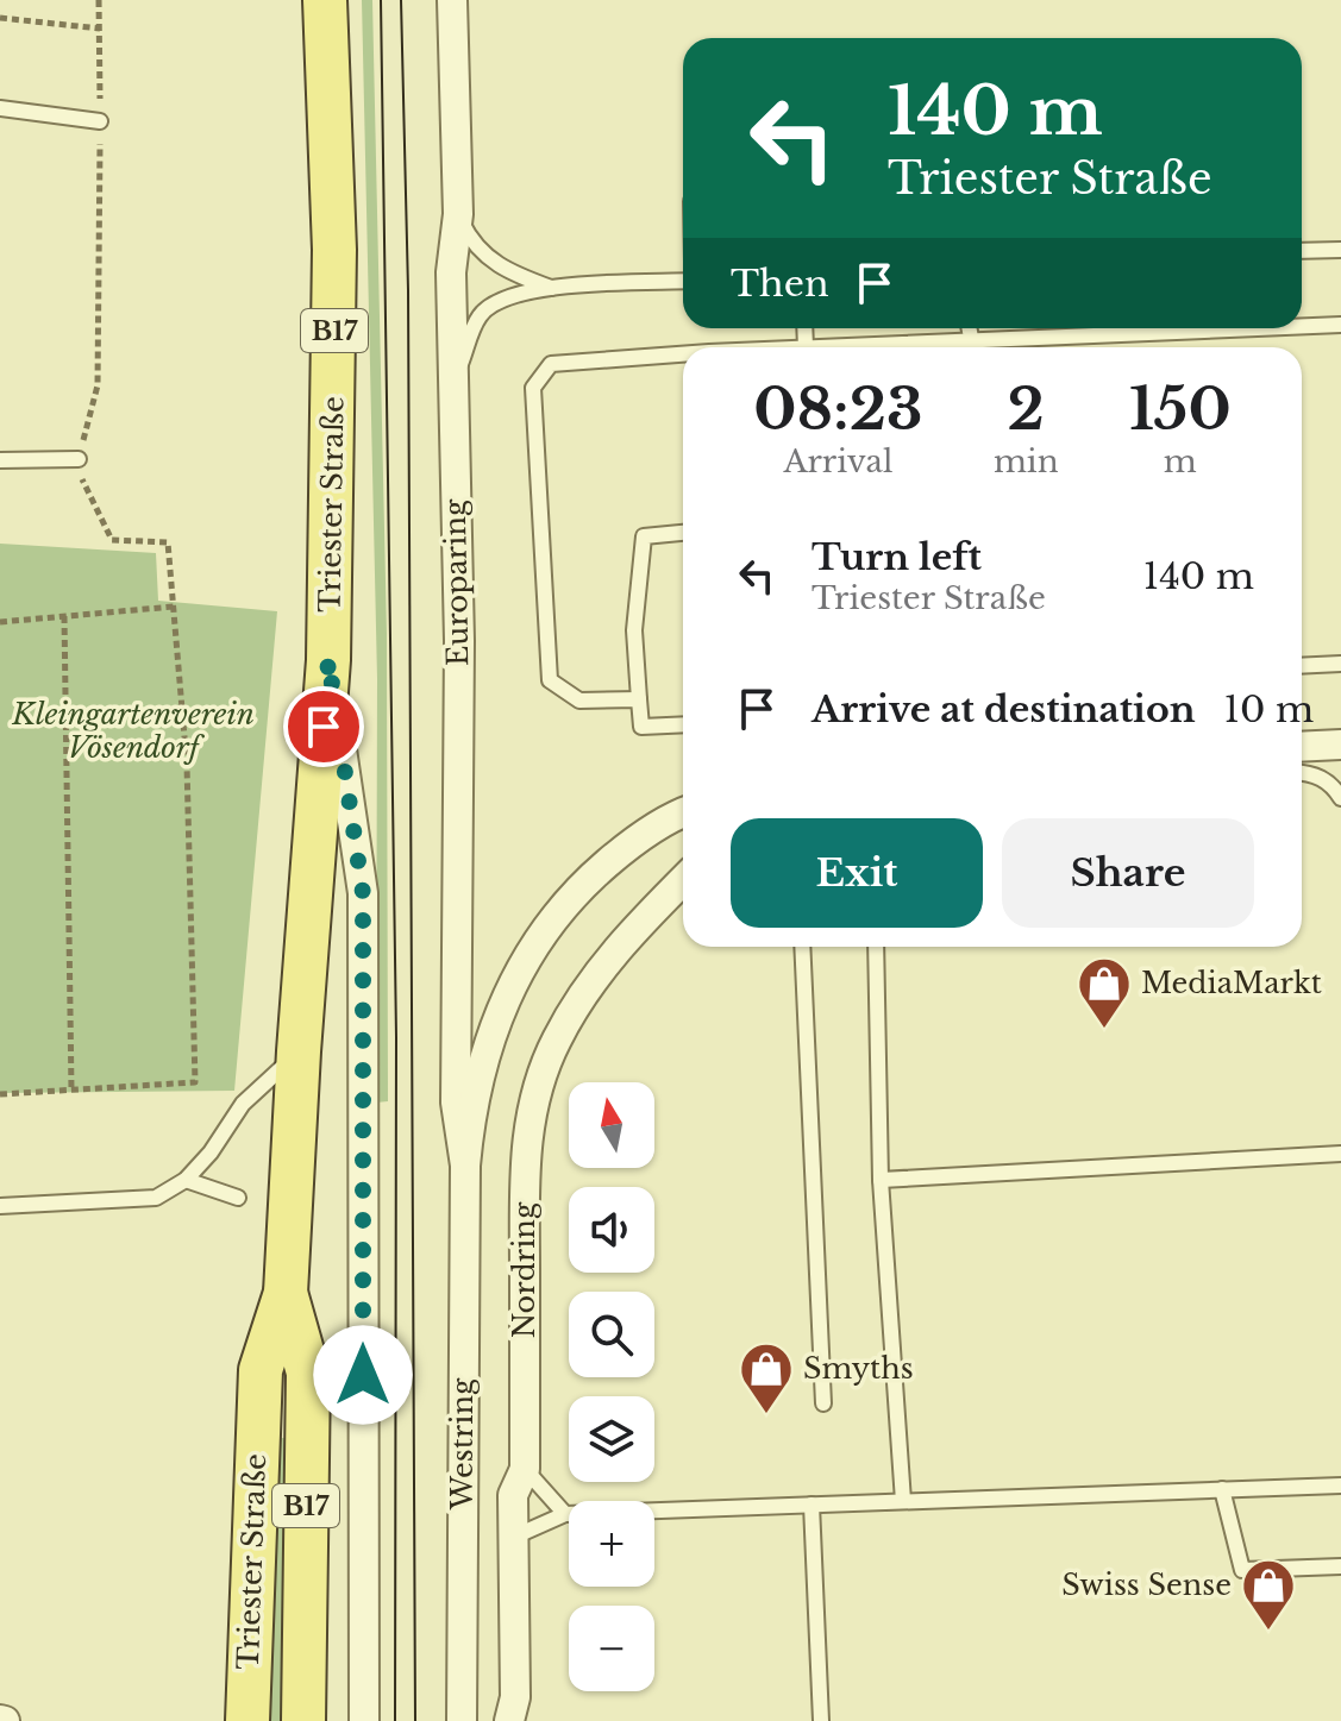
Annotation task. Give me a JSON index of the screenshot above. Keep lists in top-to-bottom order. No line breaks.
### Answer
{"streets":{"main road":["B17","Triester Straße"],"street":["Europaring","Nordring","Westring"]},"crossings":[["Europaring","Westring"]],"parks":["Kleingartenverein Vösendorf"],"places":{"shop":["MediaMarkt","Smyths","Swiss Sense"]},"north":"top","page":{"turn":["140 m","Triester Straße"],"then":"Then","eta":["08:23","Arrival","2","min","150","m"],"list":[{"name":"Turn left","note":"Triester Straße","value":"140 m"},{"name":"Arrive at destination","value":"10 m"}],"buttons":["Exit","Share"],"map_buttons":["+","−"]}}
